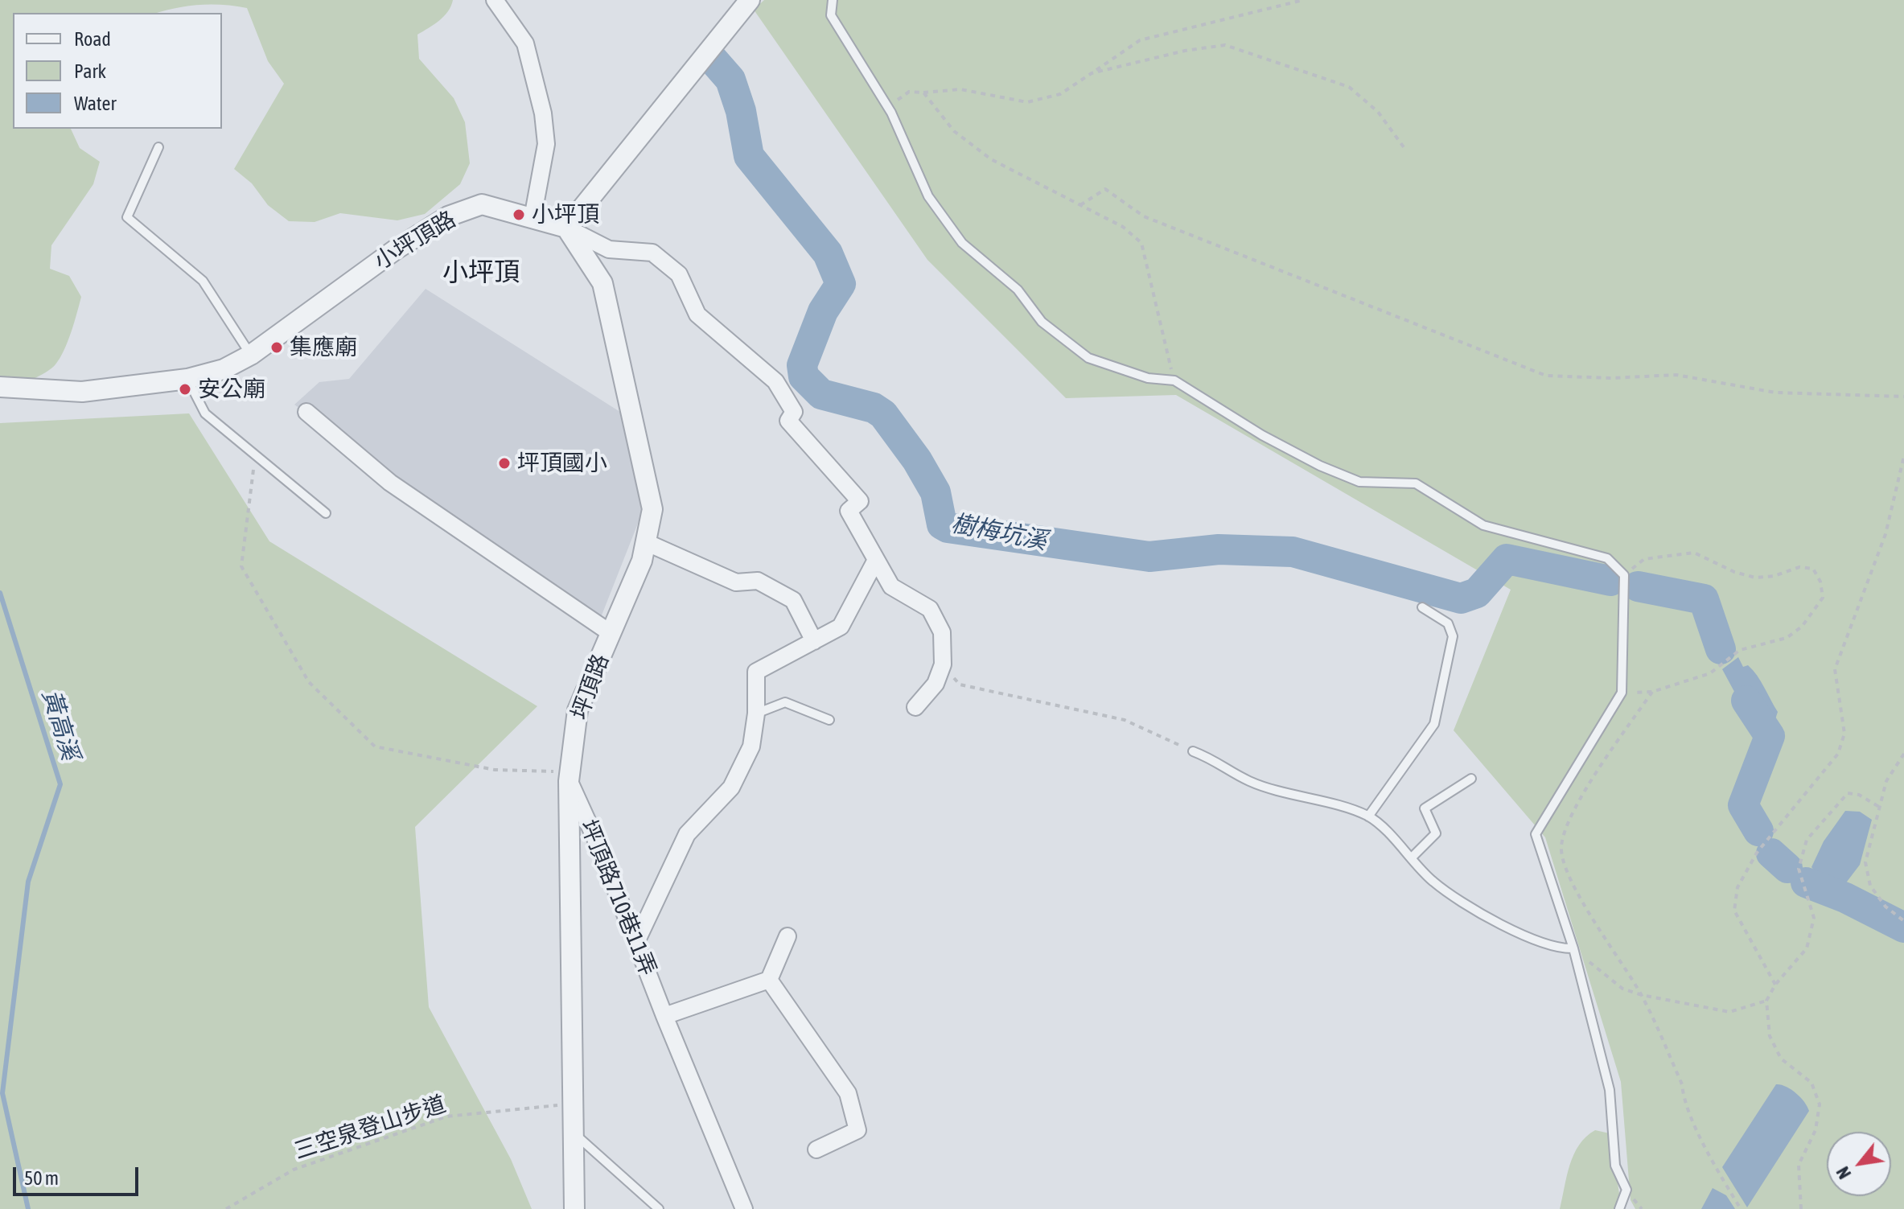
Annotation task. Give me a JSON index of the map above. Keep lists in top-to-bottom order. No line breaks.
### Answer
{"streets":{"street":["小坪頂路","坪頂路","坪頂路710巷11弄"],"path":["三空泉登山步道"]},"crossings":[["小坪頂路","坪頂路"],["坪頂路","坪頂路710巷11弄"],["坪頂路","三空泉登山步道"]],"districts":["小坪頂"],"water":["樹梅坑溪","黃高溪"],"places":["小坪頂","集應廟","安公廟","坪頂國小"],"legend":["Road","Park","Water"],"scale_bar":"50 m","north":"bottom left"}
